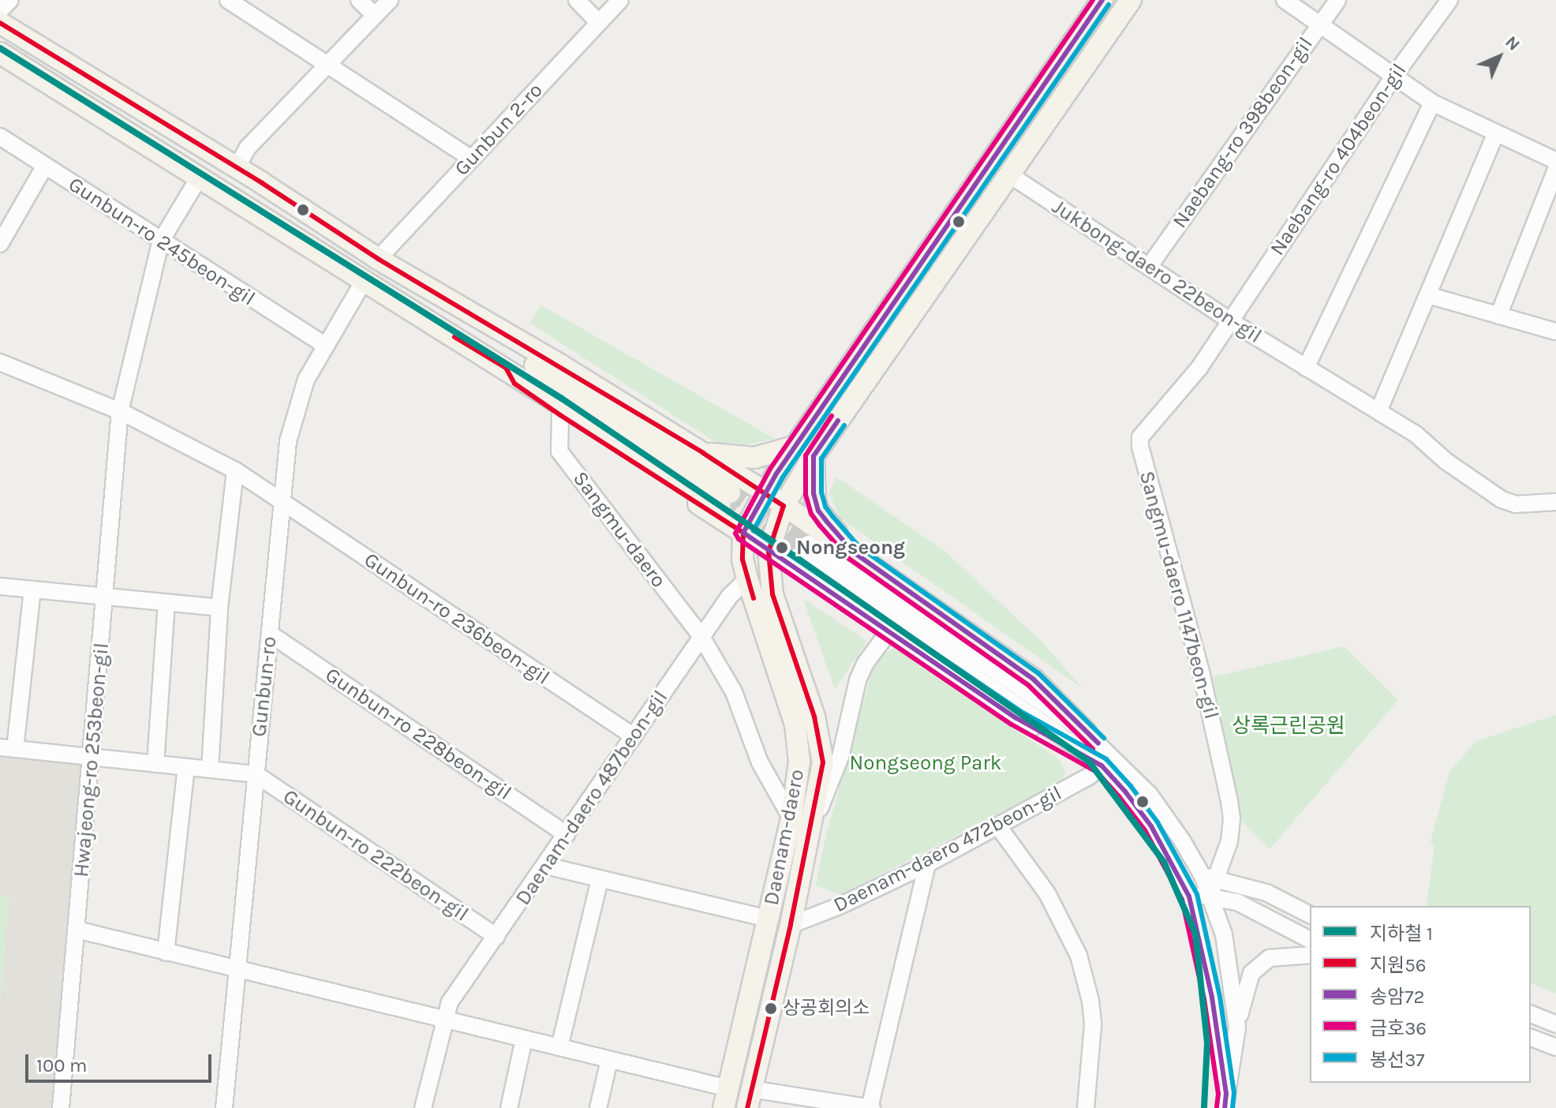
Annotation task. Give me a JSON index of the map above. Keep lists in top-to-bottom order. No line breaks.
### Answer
{"streets":{"main road":["Daenam-daero"],"street":["Gunbun 2-ro","Naebang-ro 398beon-gil","Naebang-ro 404beon-gil","Gunbun-ro 245beon-gil","Jukbong-daero 22beon-gil","Sangmu-daero","Sangmu-daero 1147beon-gil","Gunbun-ro 236beon-gil","Gunbun-ro","Gunbun-ro 228beon-gil","Hwajeong-ro 253beon-gil","Daenam-daero 487beon-gil","Daenam-daero 472beon-gil","Gunbun-ro 222beon-gil"]},"crossings":[["Naebang-ro 398beon-gil","Jukbong-daero 22beon-gil"],["Naebang-ro 404beon-gil","Jukbong-daero 22beon-gil"],["Naebang-ro 404beon-gil","Sangmu-daero 1147beon-gil"],["Gunbun-ro 245beon-gil","Gunbun-ro"],["Gunbun-ro 245beon-gil","Hwajeong-ro 253beon-gil"],["Jukbong-daero 22beon-gil","Sangmu-daero 1147beon-gil"],["Sangmu-daero","Daenam-daero 487beon-gil"],["Sangmu-daero","Daenam-daero"],["Gunbun-ro 236beon-gil","Gunbun-ro"],["Gunbun-ro 236beon-gil","Hwajeong-ro 253beon-gil"],["Gunbun-ro 236beon-gil","Daenam-daero 487beon-gil"],["Gunbun-ro","Gunbun-ro 228beon-gil"],["Gunbun-ro","Gunbun-ro 222beon-gil"],["Gunbun-ro 228beon-gil","Daenam-daero 487beon-gil"],["Daenam-daero 487beon-gil","Daenam-daero"],["Daenam-daero 487beon-gil","Gunbun-ro 222beon-gil"],["Daenam-daero","Daenam-daero 472beon-gil"]],"parks":["상록근린공원","Nongseong Park"],"places":["Nongseong","상공회의소"],"lines":["transit line 송암72","transit line 금호36","transit line 봉선37","transit line 지원56","metro line 1"],"legend":["지하철 1","지원56","송암72","금호36","봉선37"],"scale_bar":"100 m","north":"top right"}
